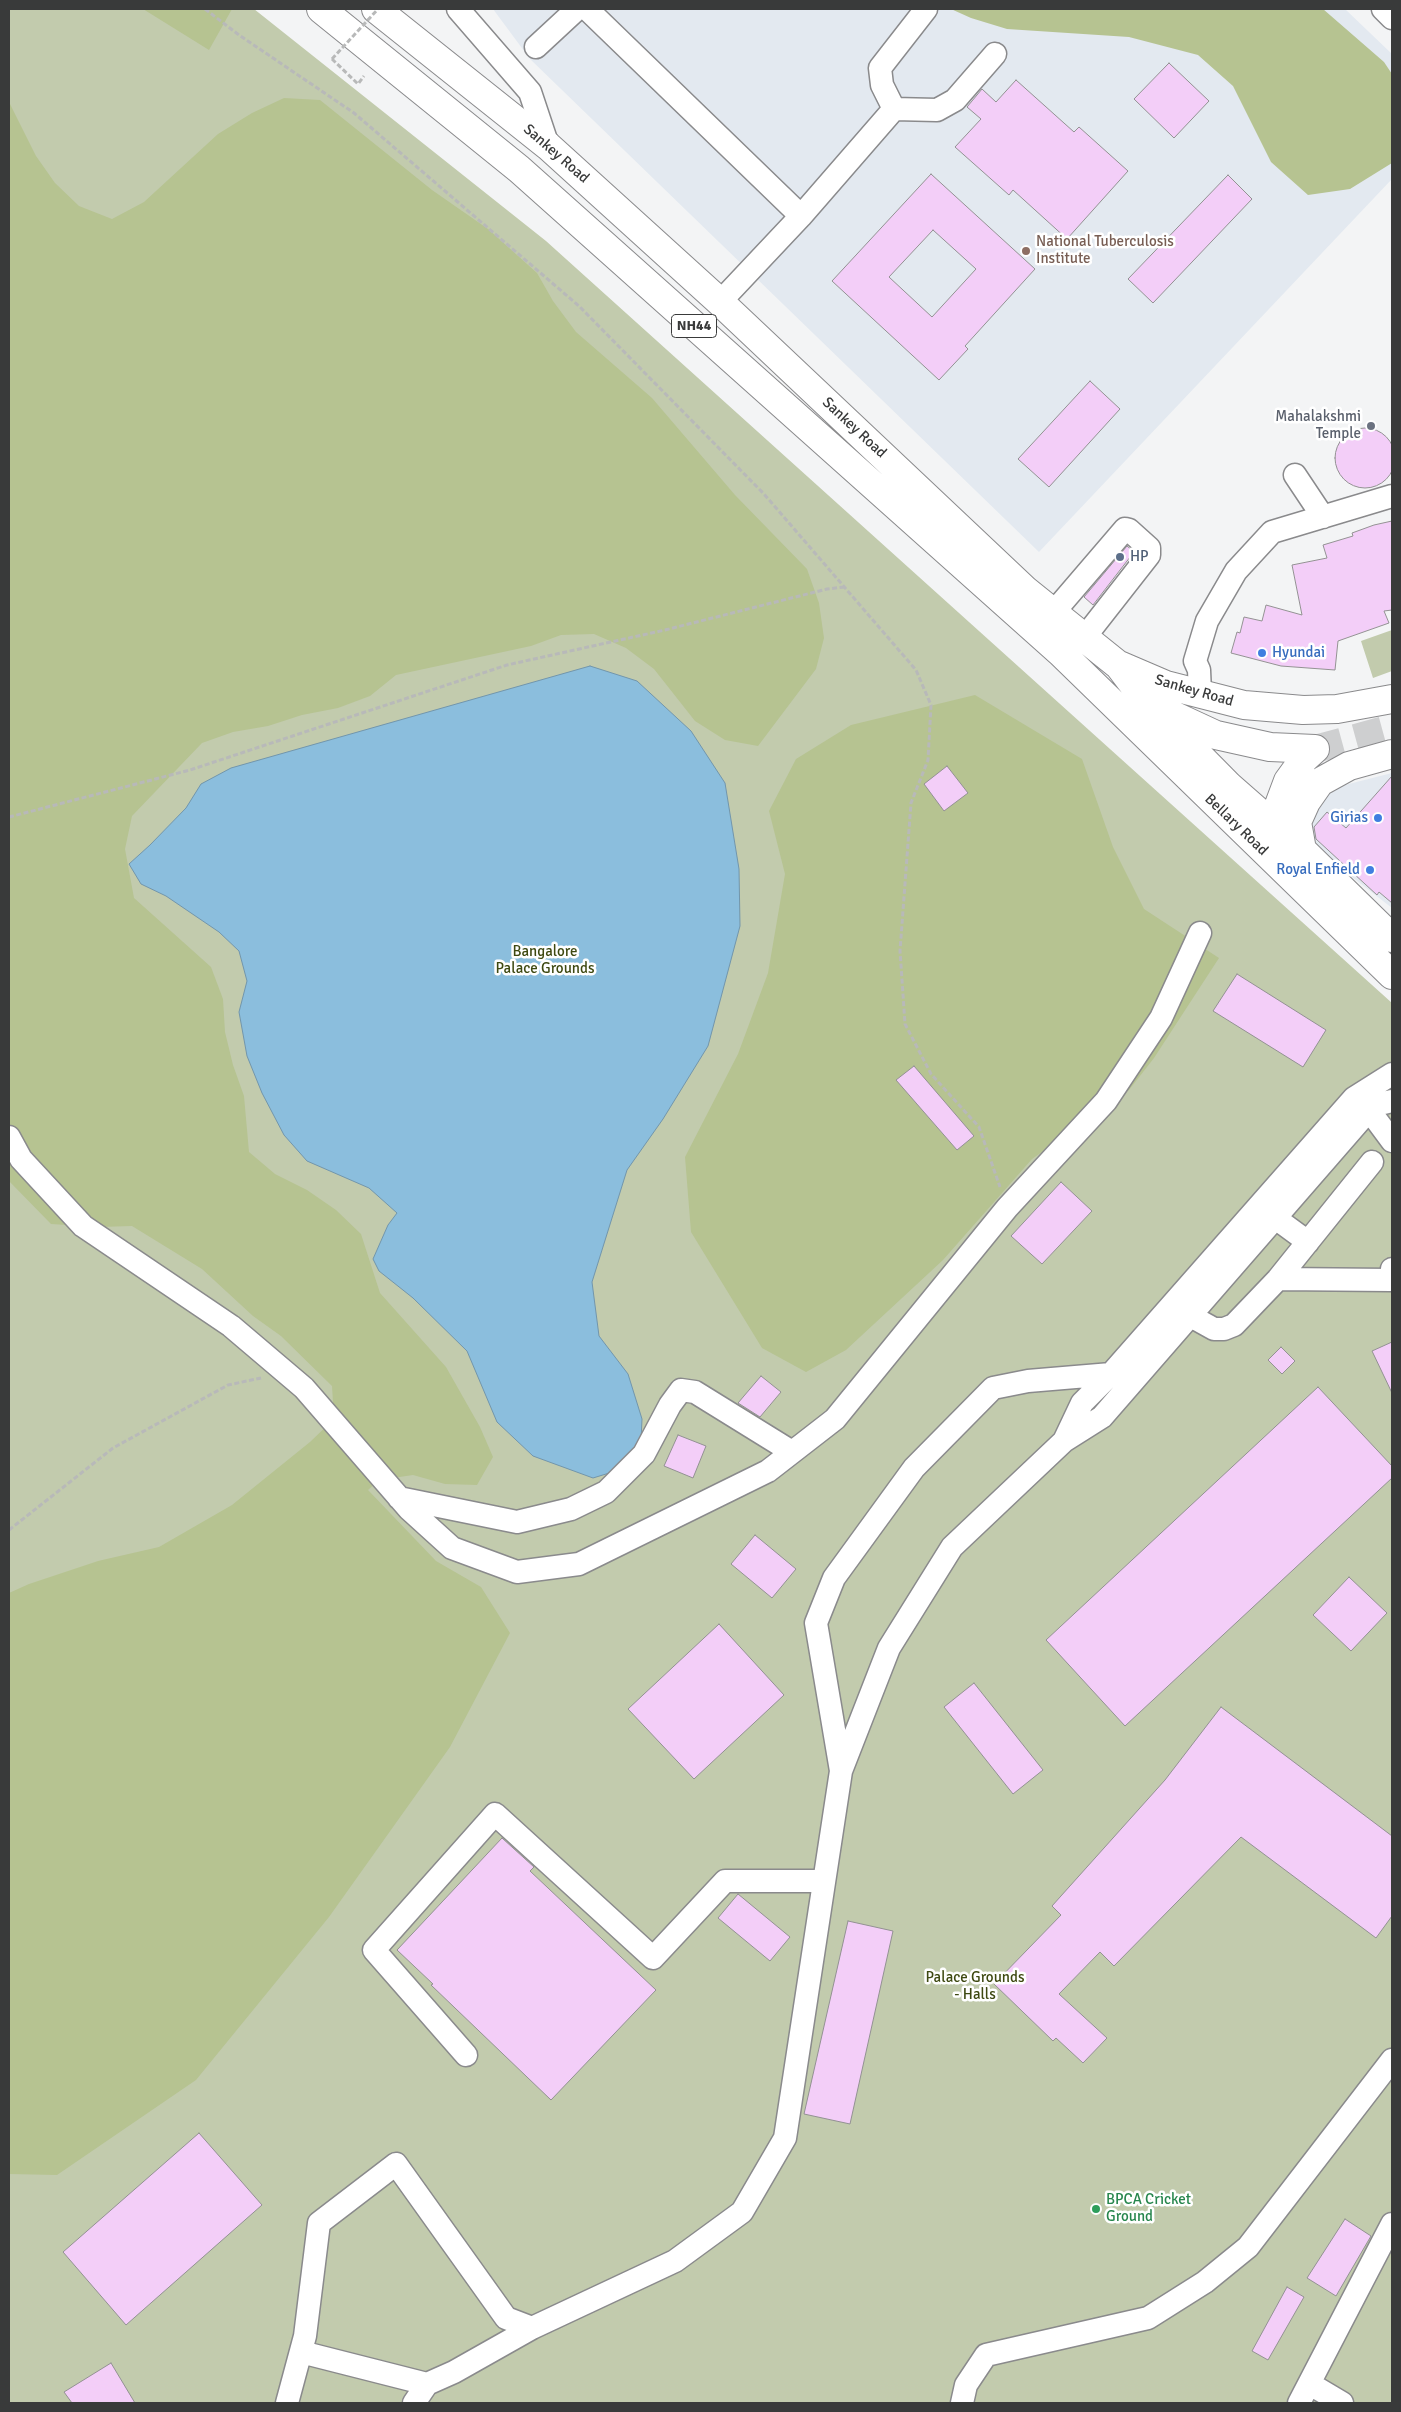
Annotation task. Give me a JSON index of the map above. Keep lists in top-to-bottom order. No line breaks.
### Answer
{"streets":{"main road":["Sankey Road","NH44","Bellary Road"]},"crossings":[["Sankey Road","Bellary Road"]],"parks":["Bangalore Palace Grounds","Palace Grounds - Halls"],"places":["National Tuberculosis Institute","Mahalakshmi Temple","HP","Hyundai","Girias","Royal Enfield","BPCA Cricket Ground"]}
